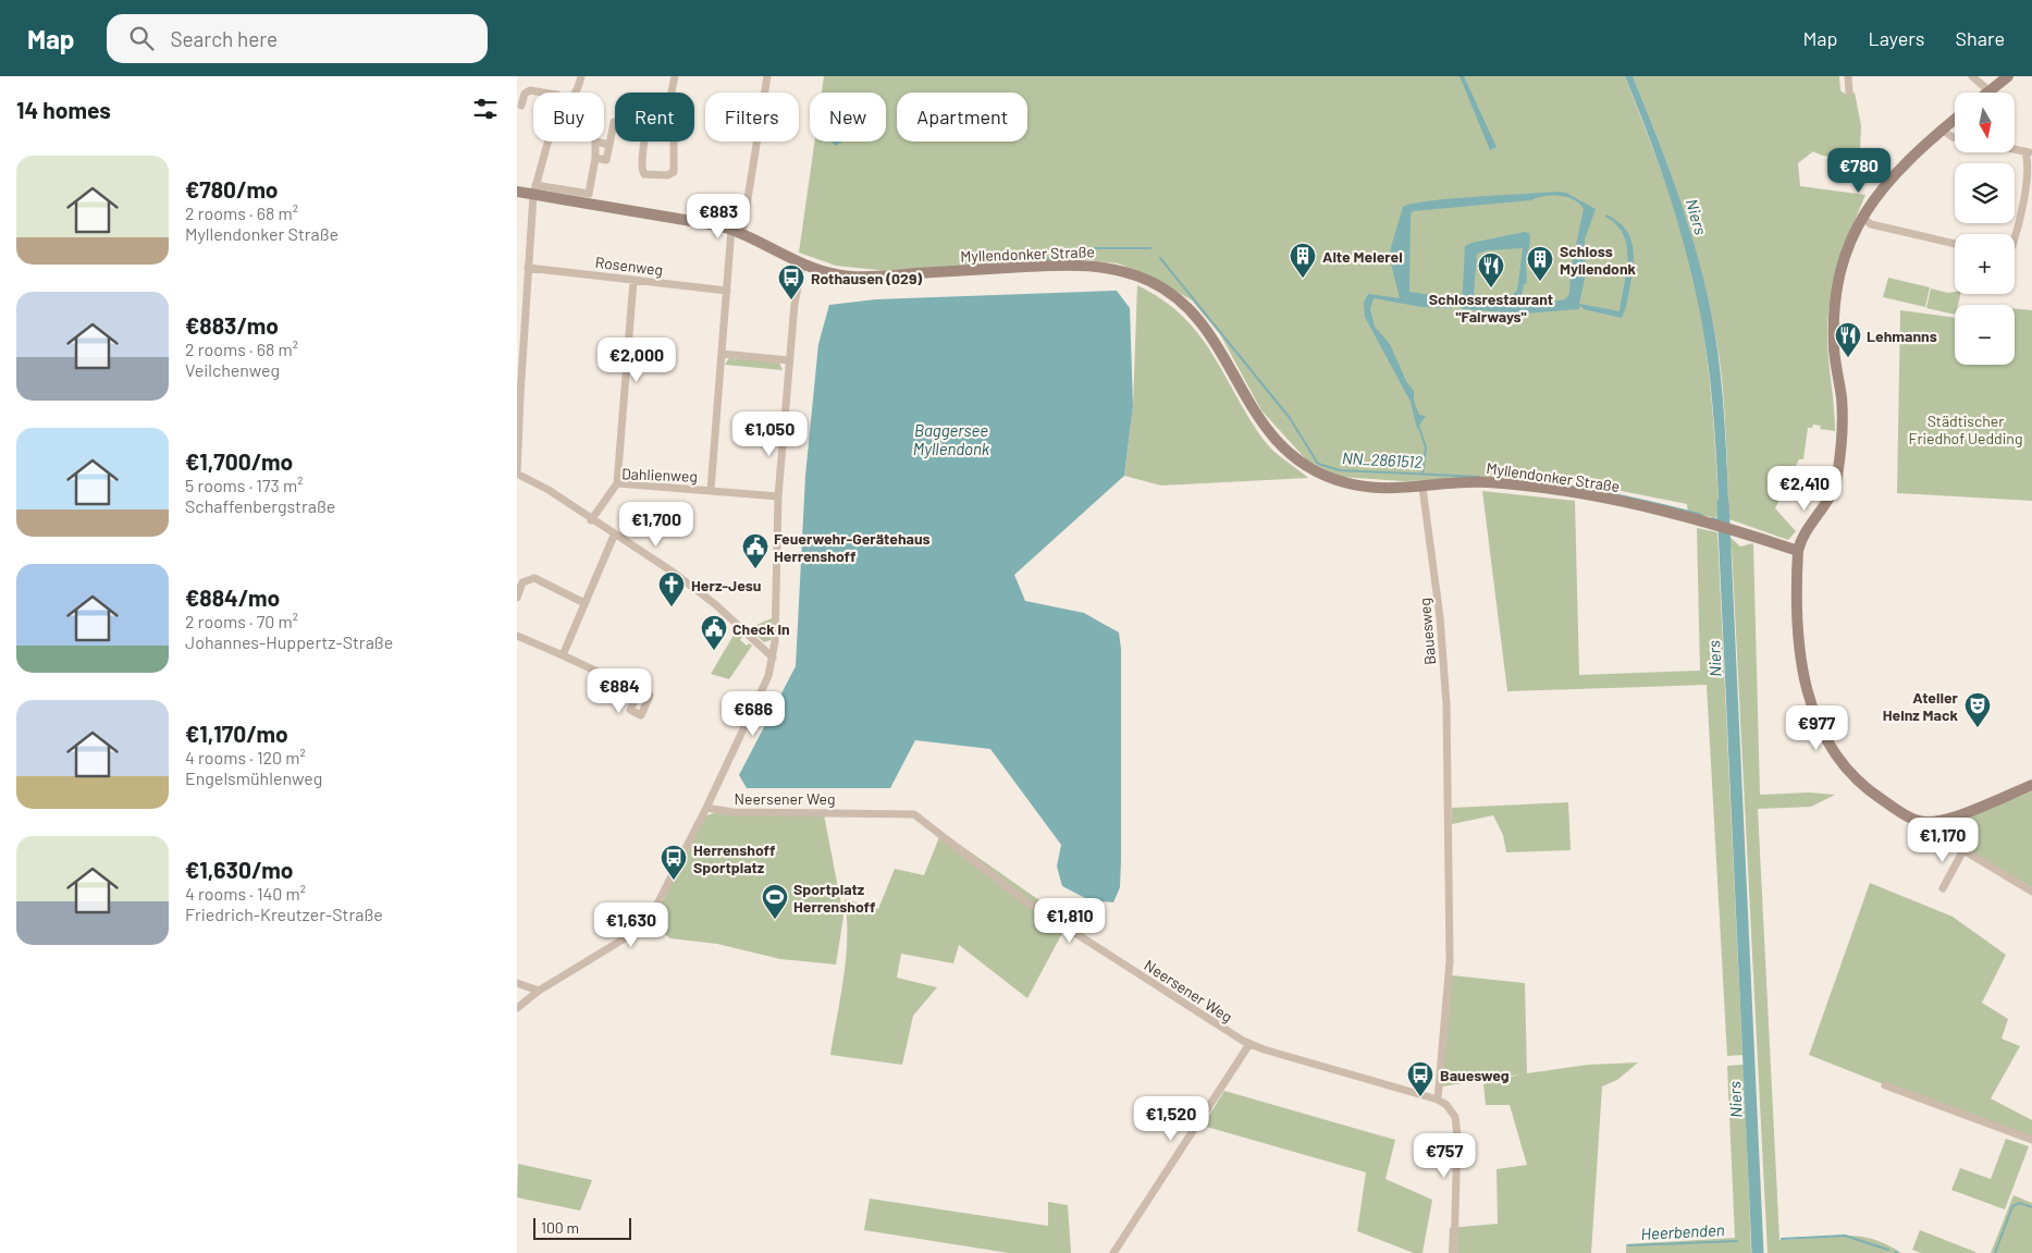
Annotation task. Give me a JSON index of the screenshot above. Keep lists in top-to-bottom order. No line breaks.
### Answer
{"streets":{"street":["Myllendonker Straße","Rosenweg","Dahlienweg","Bauesweg","Neersener Weg"]},"crossings":[["Myllendonker Straße","Bauesweg"],["Bauesweg","Neersener Weg"]],"water":["Niers","Baggersee Myllendonk","NN_2861512","Heerbenden"],"parks":["Städtischer Friedhof Uedding"],"places":{"building":["Alte Meierei","Schloss Myllendonk"],"restaurant":["Schlossrestaurant \"Fairways\"","Lehmanns"],"bus stop":["Rothausen (029)","Herrenshoff Sportplatz","Bauesweg"],"public building":["Feuerwehr-Gerätehaus Herrenshoff","Check in"],"church":["Herz-Jesu"],"theatre":["Atelier Heinz Mack"],"sports":["Sportplatz Herrenshoff"]},"scale_bar":"100 m","north":"bottom","page":{"header":"Map","search":"Search here","nav":["Map","Layers","Share"],"heading":"14 homes","map_buttons":["+","−"],"chip":["Buy","Rent","Filters","New","Apartment"],"list":[{"name":"€780/mo","note":"2 rooms · 68 m² · Myllendonker Straße"},{"name":"€883/mo","note":"2 rooms · 68 m² · Veilchenweg"},{"name":"€1,700/mo","note":"5 rooms · 173 m² · Schaffenbergstraße"},{"name":"€884/mo","note":"2 rooms · 70 m² · Johannes-Huppertz-Straße"},{"name":"€1,170/mo","note":"4 rooms · 120 m² · Engelsmühlenweg"},{"name":"€1,630/mo","note":"4 rooms · 140 m² · Friedrich-Kreutzer-Straße"}],"price":["€780","€883","€2,000","€1,050","€2,410","€1,700","€884","€686","€977","€1,170","€1,810","€1,630","€1,520","€757"],"scale":"100 m"}}
